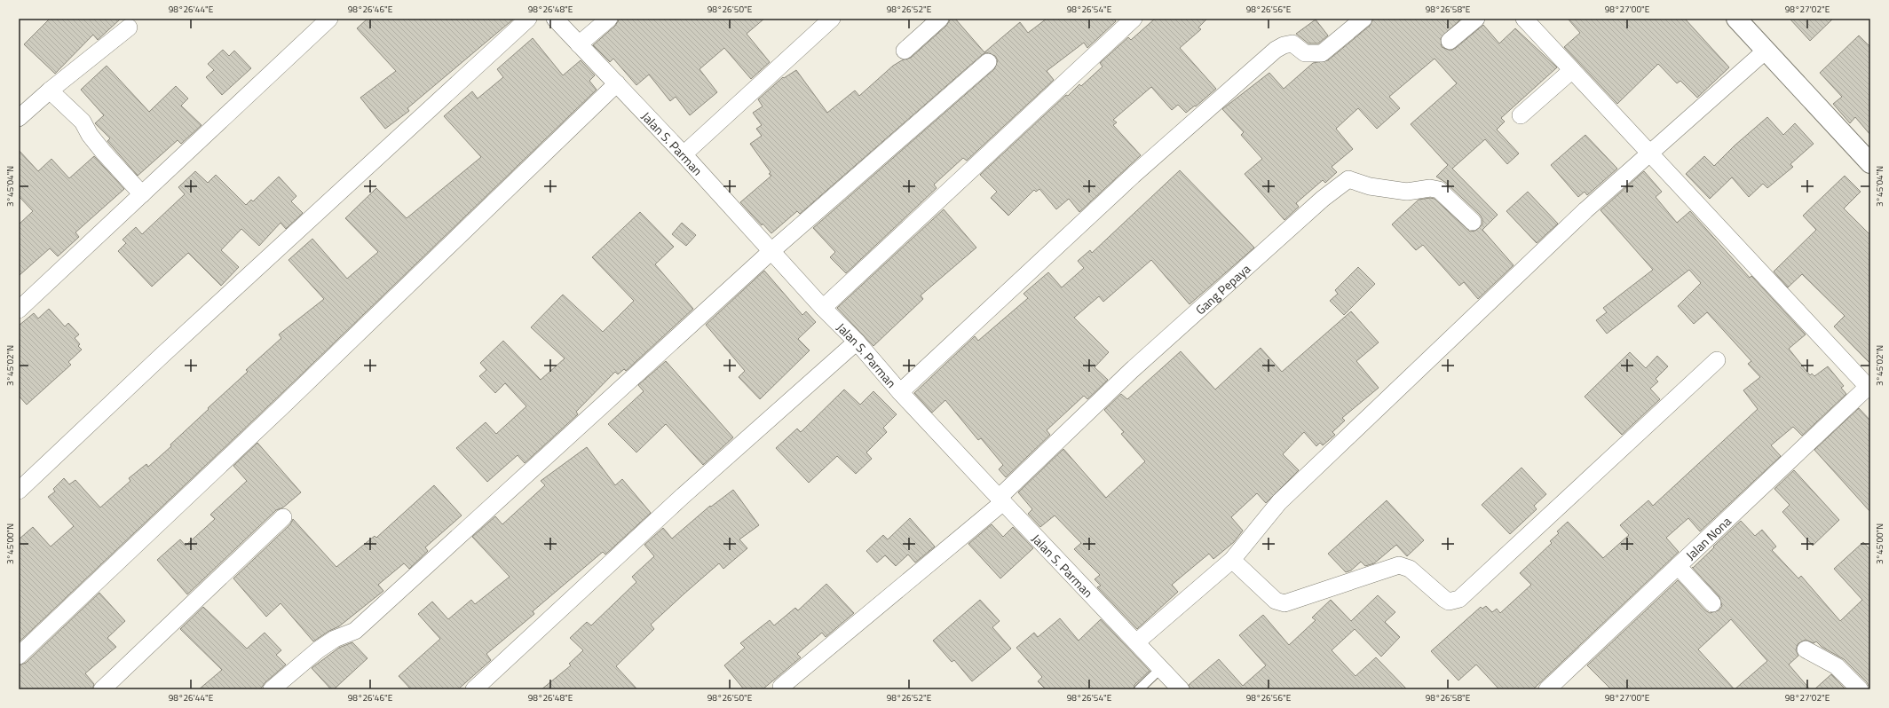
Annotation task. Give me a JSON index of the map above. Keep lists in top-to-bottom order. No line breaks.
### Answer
{"streets":{"street":["Jalan S. Parman","Gang Pepaya","Jalan Nona"]},"crossings":[["Jalan S. Parman","Gang Pepaya"]],"coordinates":["98°26'44\"E","98°26'46\"E","98°26'48\"E","98°26'50\"E","98°26'52\"E","98°26'54\"E","98°26'56\"E","98°26'58\"E","98°27'00\"E","98°27'02\"E","3°45'04\"N","3°45'02\"N","3°45'00\"N"]}
